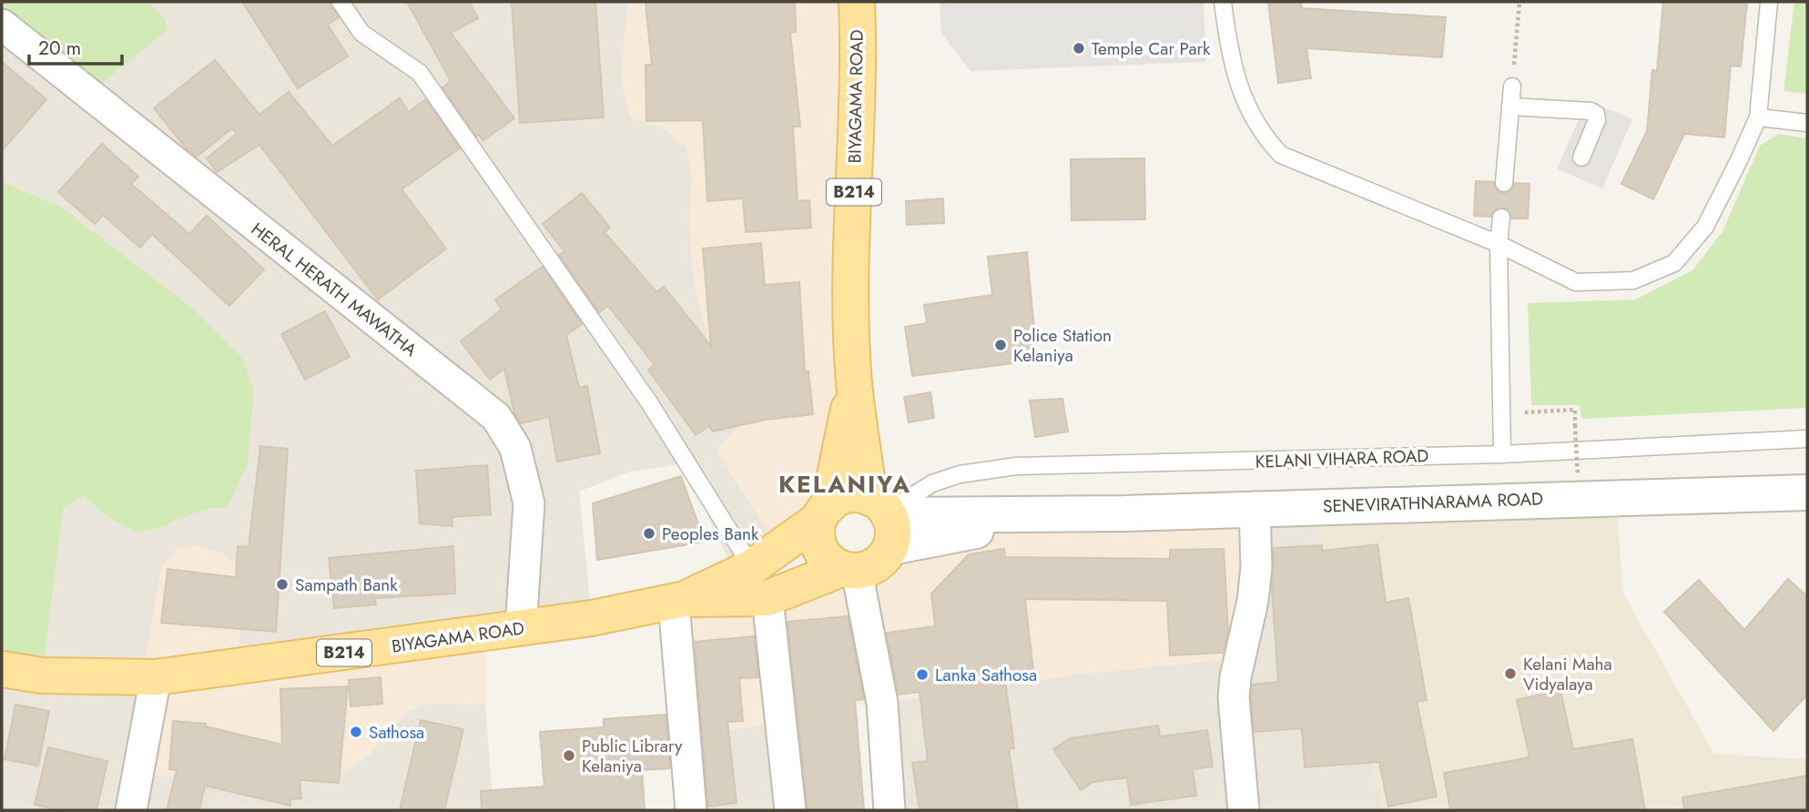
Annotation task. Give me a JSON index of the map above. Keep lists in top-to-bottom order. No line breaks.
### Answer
{"streets":{"main road":["BIYAGAMA ROAD","B214"],"street":["HERAL HERATH MAWATHA","SENEVIRATHNARAMA ROAD"],"lane":["KELANI VIHARA ROAD"]},"crossings":[["BIYAGAMA ROAD","HERAL HERATH MAWATHA"],["BIYAGAMA ROAD","KELANI VIHARA ROAD"],["BIYAGAMA ROAD","SENEVIRATHNARAMA ROAD"],["KELANI VIHARA ROAD","SENEVIRATHNARAMA ROAD"]],"districts":["KELANIYA"],"places":["Temple Car Park","Police Station Kelaniya","Peoples Bank","Sampath Bank","Kelani Maha Vidyalaya","Lanka Sathosa","Sathosa","Public Library Kelaniya"],"scale_bar":"20 m"}
